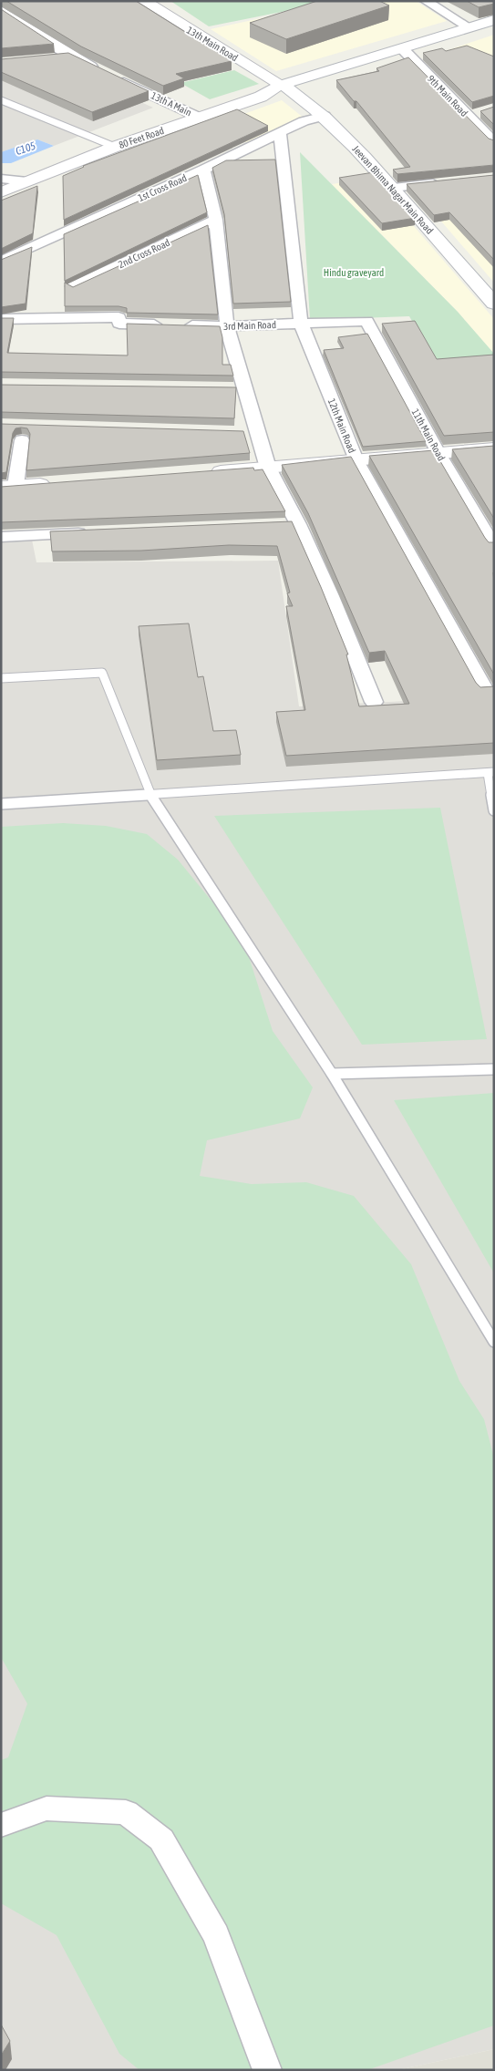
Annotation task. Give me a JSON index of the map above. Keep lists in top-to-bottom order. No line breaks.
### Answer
{"streets":{"street":["13th Main Road","9th Main Road","13th A Main","80 Feet Road","1st Cross Road","Jeevan Bhima Nagar Main Road","2nd Cross Road","3rd Main Road","12th Main Road","11th Main Road"]},"crossings":[["13th Main Road","80 Feet Road"],["13th Main Road","Jeevan Bhima Nagar Main Road"],["9th Main Road","80 Feet Road"],["13th A Main","80 Feet Road"],["80 Feet Road","Jeevan Bhima Nagar Main Road"],["1st Cross Road","Jeevan Bhima Nagar Main Road"],["1st Cross Road","12th Main Road"],["3rd Main Road","12th Main Road"],["3rd Main Road","11th Main Road"]],"water":["C105"],"parks":["Hindu graveyard"]}
